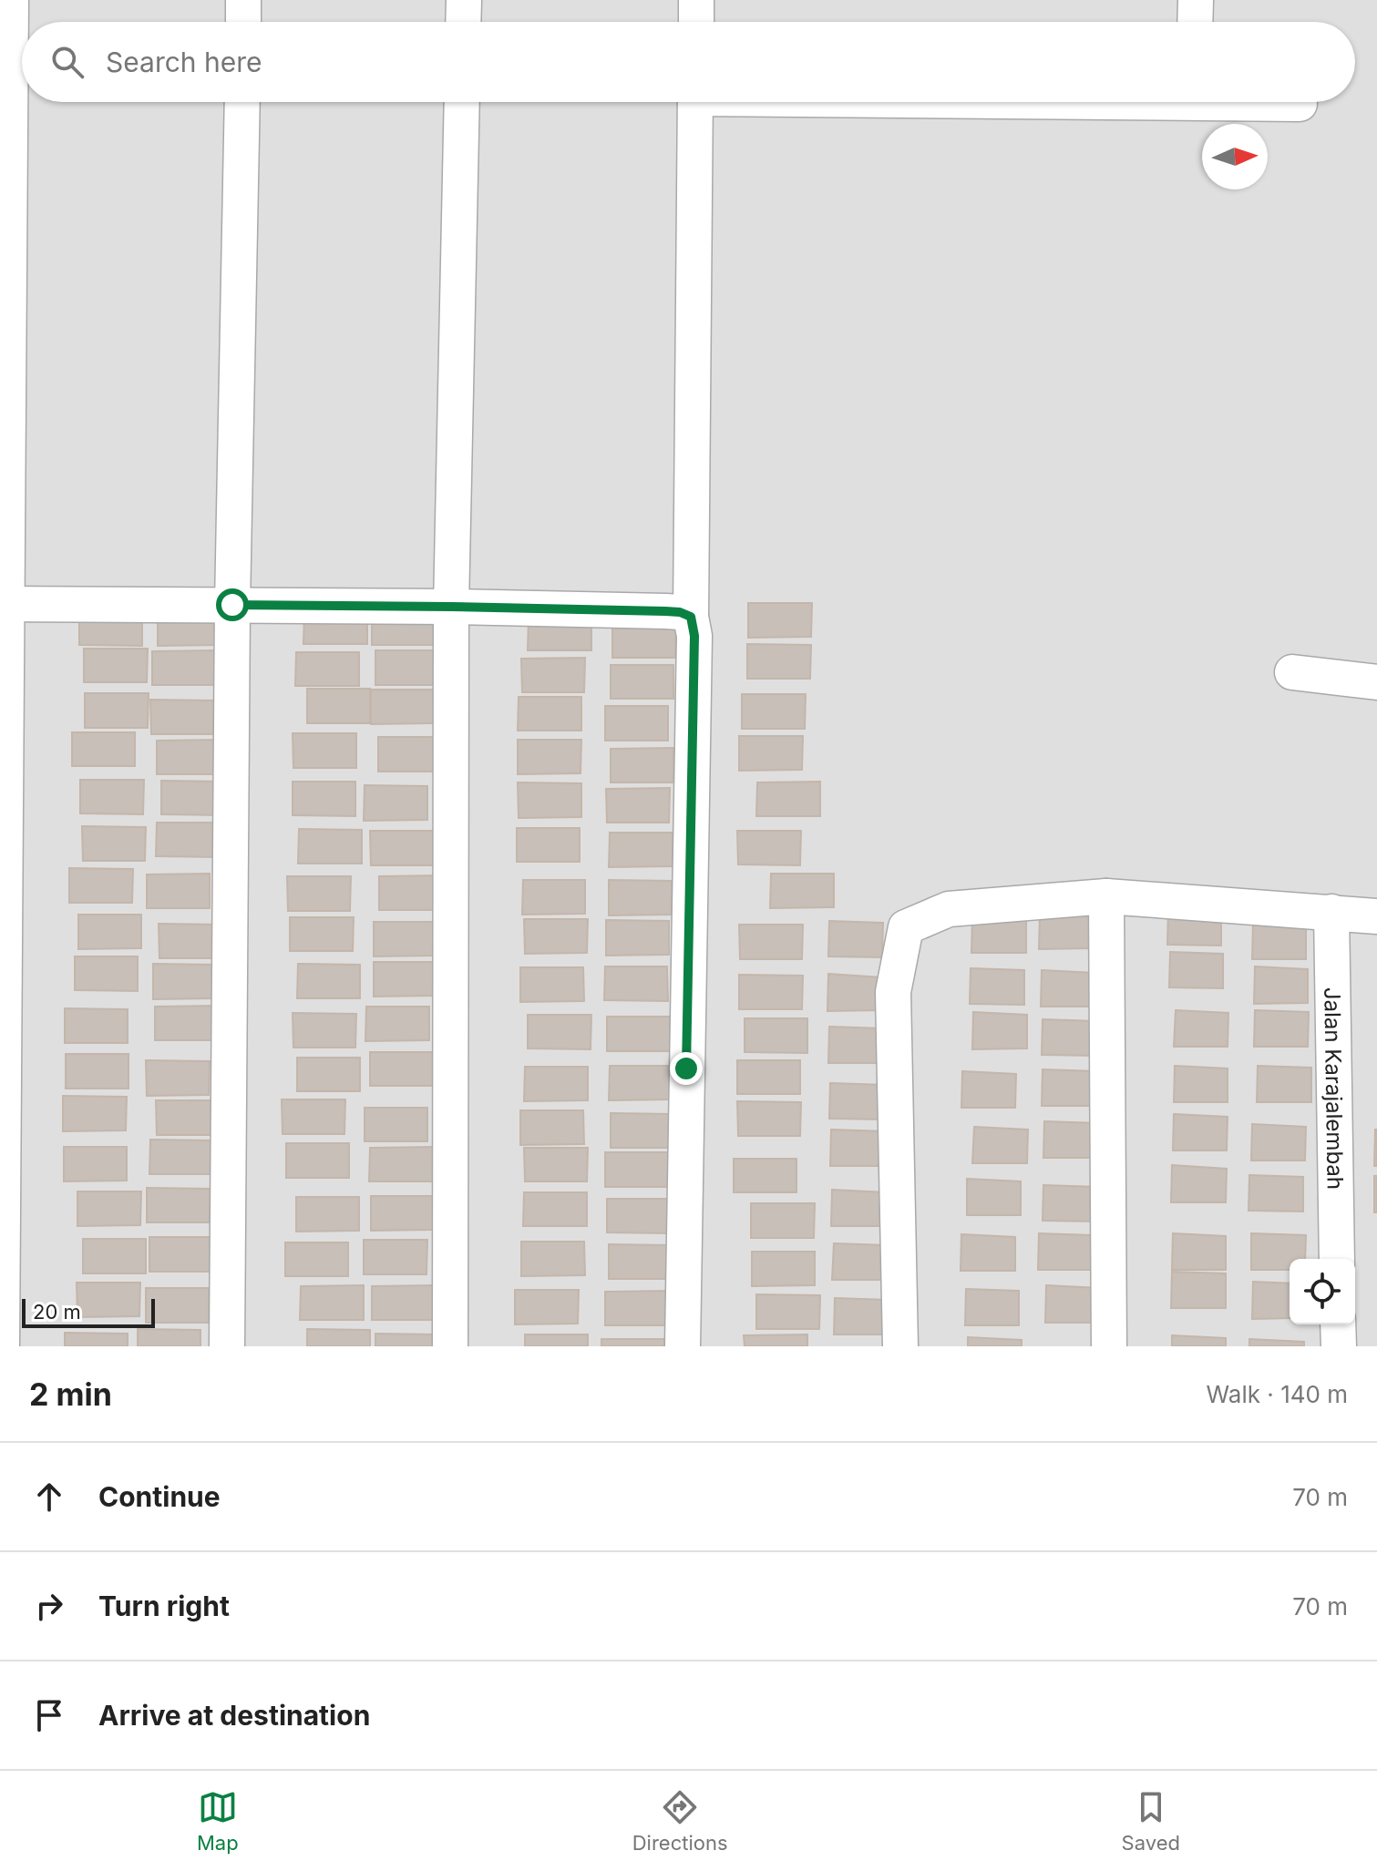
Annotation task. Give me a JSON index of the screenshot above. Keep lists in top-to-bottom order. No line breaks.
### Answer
{"streets":{"street":["Jalan Karajalembah"]},"scale_bar":"20 m","north":"right","page":{"search":"Search here","scale":"20 m","heading":["2 min","Walk · 140 m"],"list":[["Continue","70 m"],["Turn right","70 m"],"Arrive at destination"],"nav":["Map","Directions","Saved"]}}
